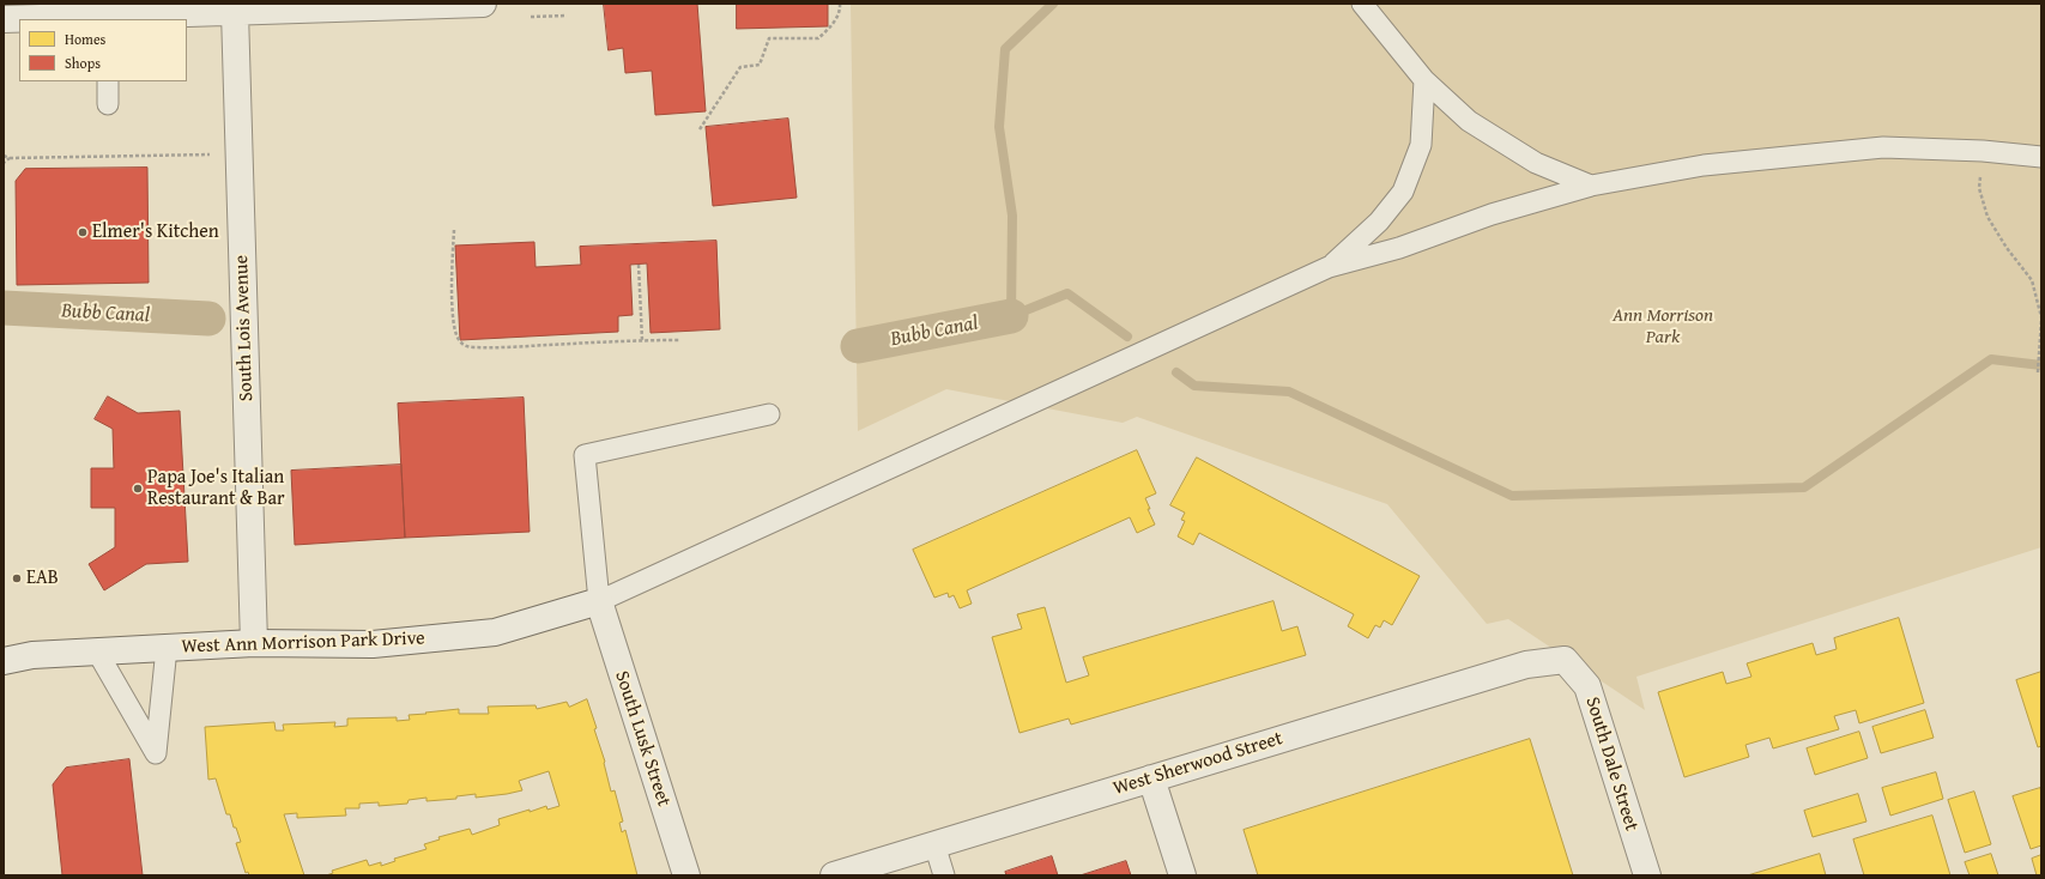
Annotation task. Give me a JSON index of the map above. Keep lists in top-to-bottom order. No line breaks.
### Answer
{"streets":{"street":["South Lois Avenue","West Ann Morrison Park Drive","South Lusk Street","West Sherwood Street","South Dale Street"]},"crossings":[["South Lois Avenue","West Ann Morrison Park Drive"],["West Ann Morrison Park Drive","South Lusk Street"],["West Sherwood Street","South Dale Street"]],"water":["Bubb Canal"],"parks":["Ann Morrison Park"],"places":["Elmer's Kitchen","Papa Joe's Italian Restaurant & Bar","EAB"],"legend":["Homes","Shops"]}
